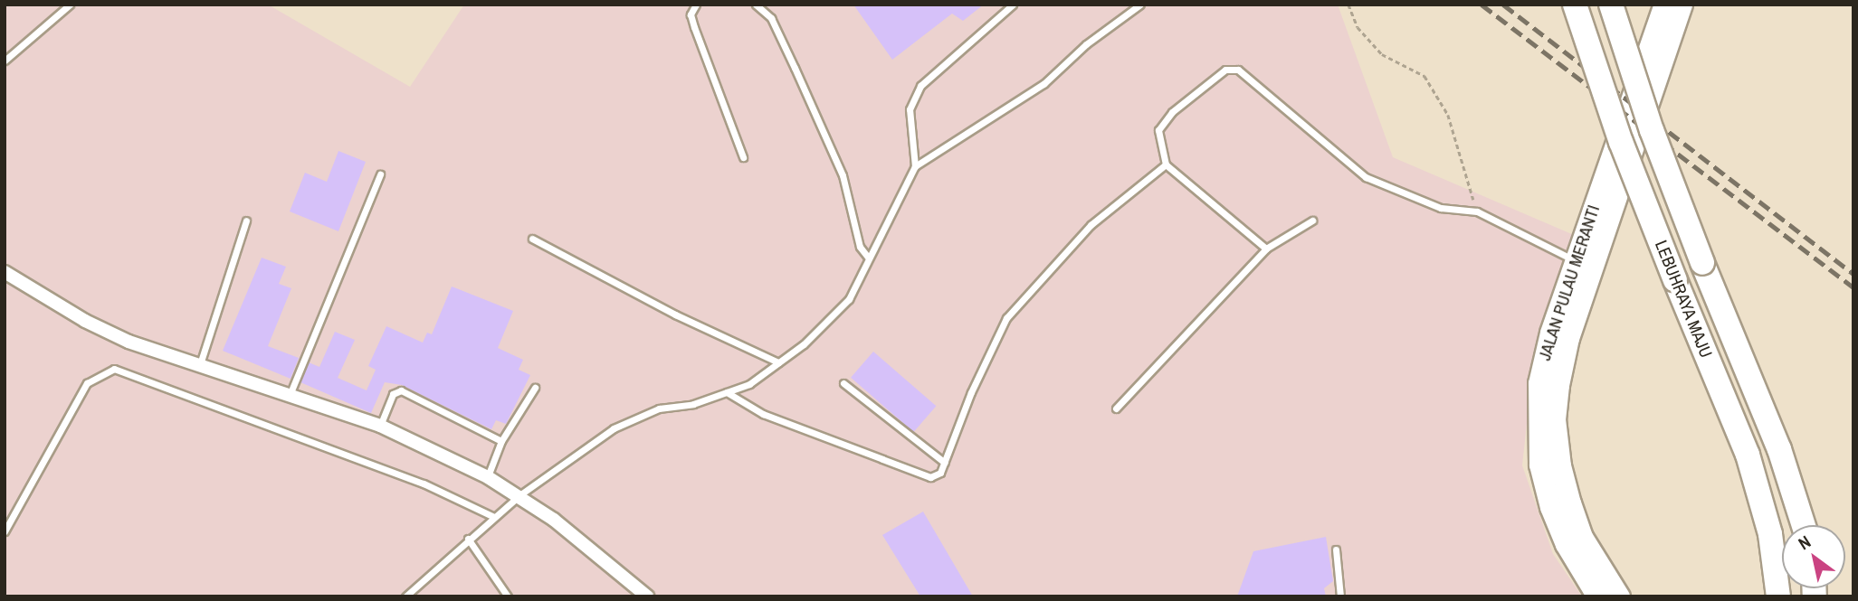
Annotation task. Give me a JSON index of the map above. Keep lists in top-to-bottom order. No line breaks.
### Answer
{"streets":{"highway":["LEBUHRAYA MAJU"],"main road":["JALAN PULAU MERANTI"]},"north":"top left"}
